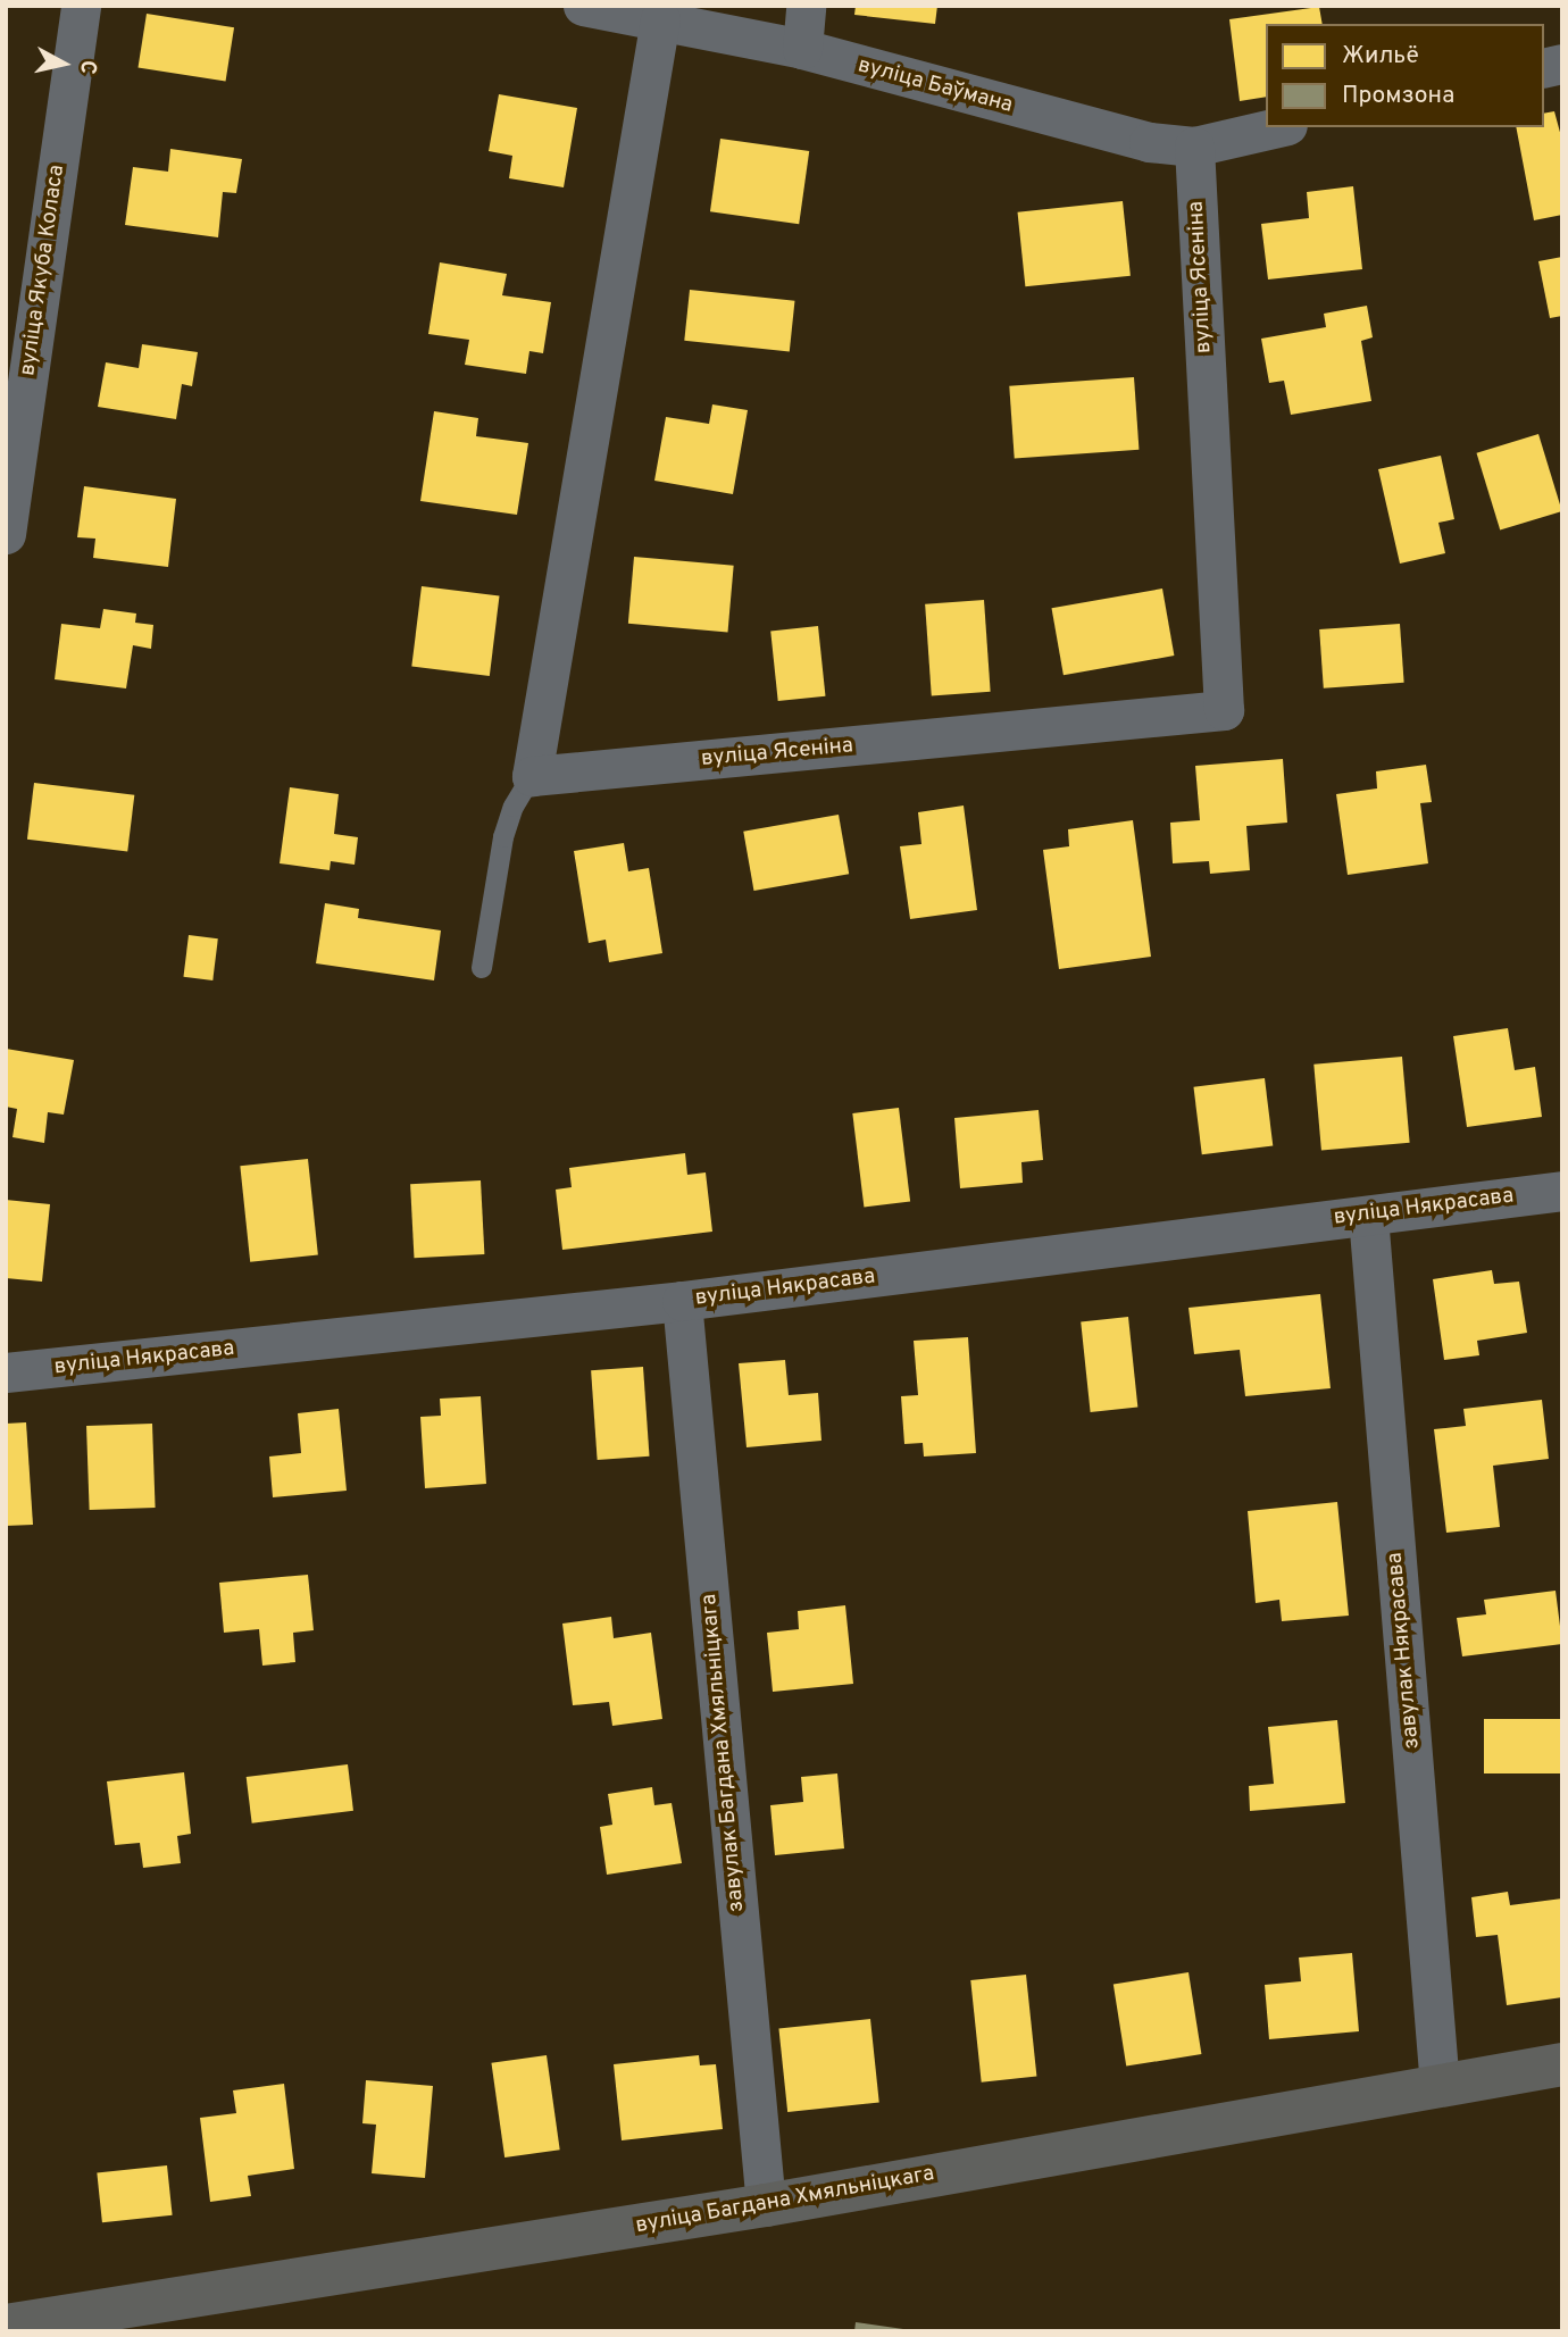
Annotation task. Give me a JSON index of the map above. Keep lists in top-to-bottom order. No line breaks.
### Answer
{"streets":{"street":["вуліца Баўмана","вуліца Якуба Коласа","вуліца Ясеніна","вуліца Някрасава","завулак Някрасава","завулак Багдана Хмяльніцкага","вуліца Багдана Хмяльніцкага"]},"crossings":[["вуліца Баўмана","вуліца Ясеніна"],["вуліца Някрасава","завулак Някрасава"],["вуліца Някрасава","завулак Багдана Хмяльніцкага"],["завулак Някрасава","вуліца Багдана Хмяльніцкага"],["завулак Багдана Хмяльніцкага","вуліца Багдана Хмяльніцкага"]],"legend":["Жильё","Промзона"],"north":"right"}
